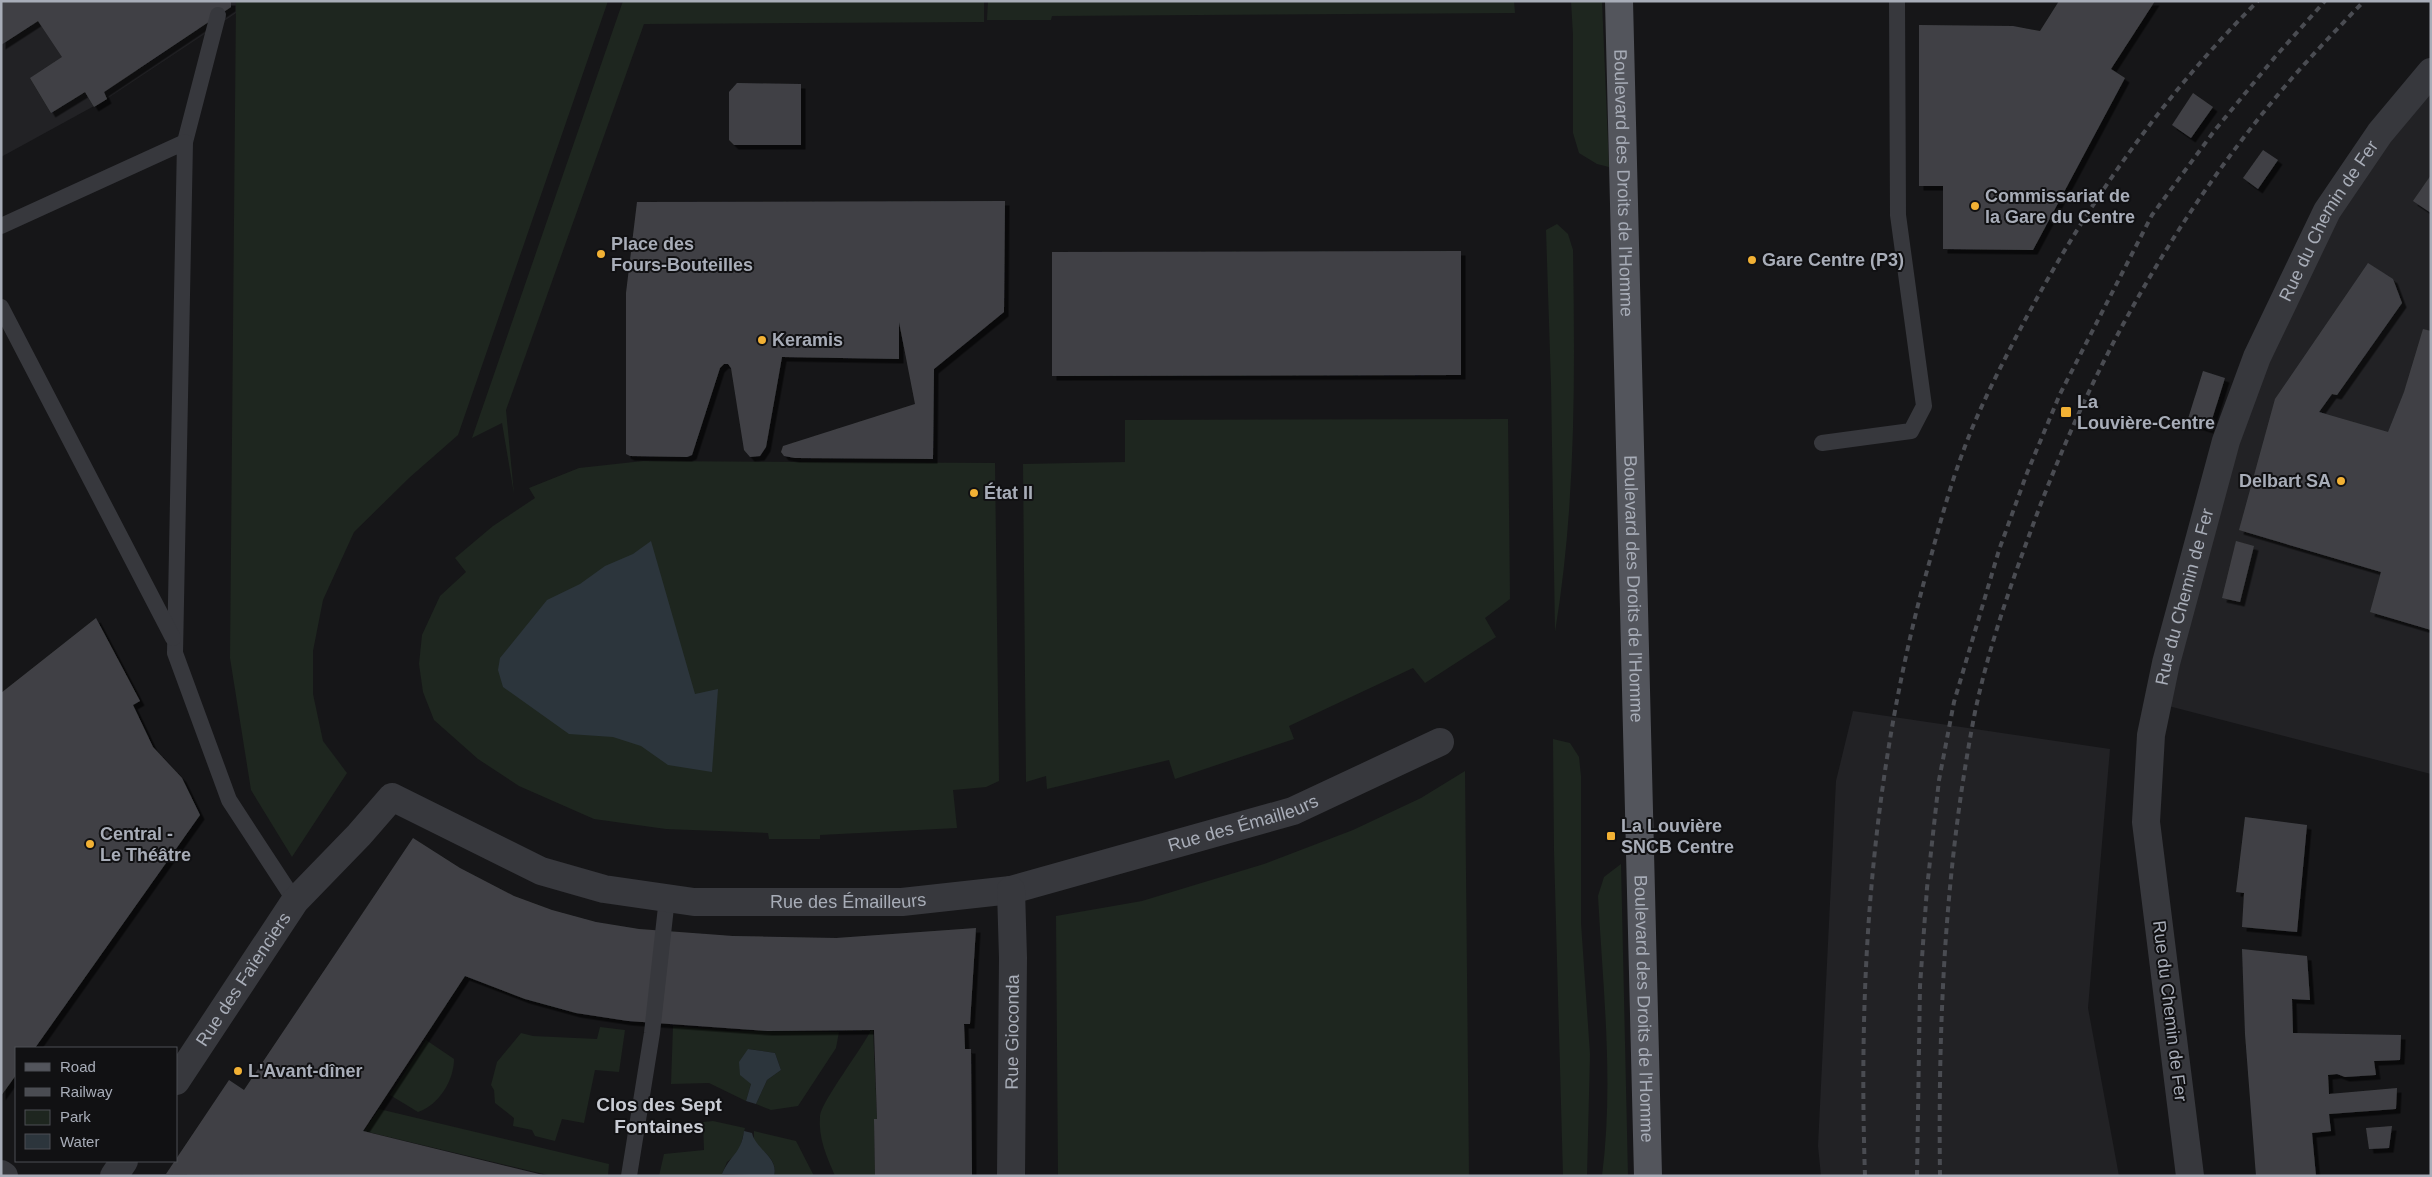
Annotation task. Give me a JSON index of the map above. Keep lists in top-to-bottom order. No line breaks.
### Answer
{"streets":{"main road":["Boulevard des Droits de l'Homme"],"street":["Rue du Chemin de Fer","Rue des Émailleurs","Rue des Faïenciers","Rue Gioconda"]},"crossings":[["Rue des Émailleurs","Rue des Faïenciers"],["Rue des Émailleurs","Rue Gioconda"]],"districts":["Clos des Sept Fontaines"],"places":{"other":["Commissariat de la Gare du Centre","Place des Fours-Bouteilles","Gare Centre (P3)","Keramis","Delbart SA","État II","Central - Le Théâtre","L'Avant-dîner"],"transit":["La Louvière-Centre","La Louvière SNCB Centre"]},"legend":["Road","Railway","Park","Water"]}
